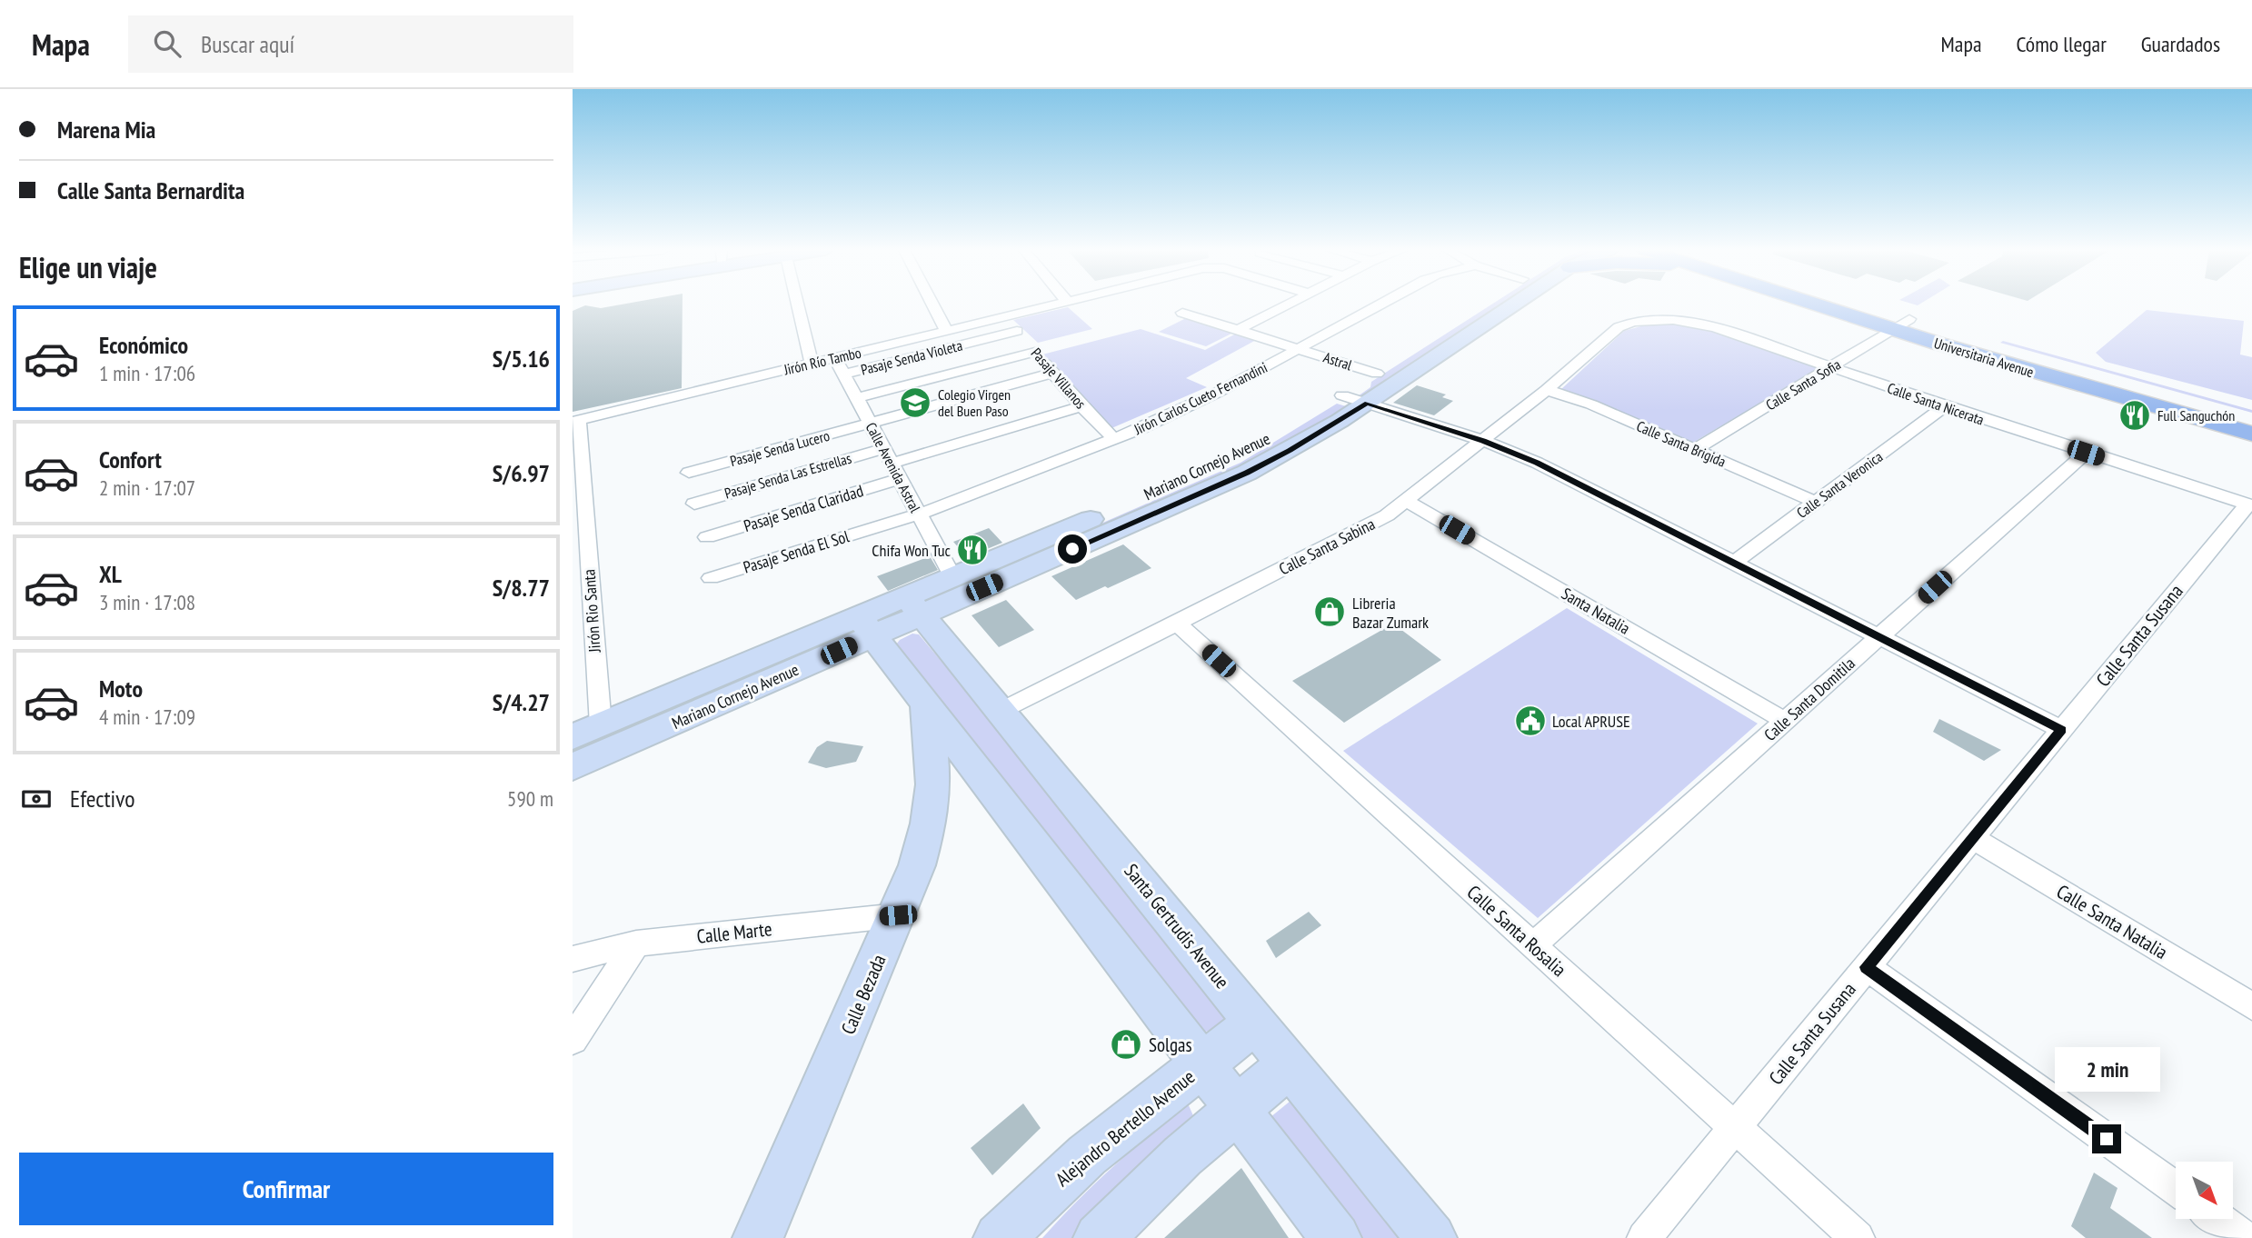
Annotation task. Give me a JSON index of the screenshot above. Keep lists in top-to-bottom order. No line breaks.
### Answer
{"streets":{"main road":["Universitaria Avenue","Mariano Cornejo Avenue","Santa Gertrudis Avenue","Calle Bezada","Alejandro Bertello Avenue"],"street":["Pasaje Senda Violeta","Jirón Río Tambo","Astral","Pasaje Villanos","Calle Santa Sofia","Jirón Carlos Cueto Fernandini","Calle Santa Nicerata","Calle Santa Brigida","Pasaje Senda Lucero","Calle Avenida Astral","Pasaje Senda Las Estrellas","Calle Santa Veronica","Pasaje Senda Claridad","Calle Santa Sabina","Pasaje Senda El Sol","Jirón Rio Santa","Santa Natalia","Calle Santa Susana","Calle Santa Domitila","Calle Santa Natalia","Calle Santa Rosalia","Calle Marte"]},"crossings":[["Pasaje Senda Violeta","Pasaje Villanos"],["Pasaje Senda Violeta","Calle Avenida Astral"],["Universitaria Avenue","Calle Santa Sofia"],["Jirón Río Tambo","Pasaje Villanos"],["Jirón Río Tambo","Calle Avenida Astral"],["Jirón Río Tambo","Jirón Rio Santa"],["Astral","Jirón Carlos Cueto Fernandini"],["Astral","Mariano Cornejo Avenue"],["Pasaje Villanos","Jirón Carlos Cueto Fernandini"],["Pasaje Villanos","Pasaje Senda Lucero"],["Calle Santa Sofia","Calle Santa Nicerata"],["Calle Santa Sofia","Calle Santa Brigida"],["Jirón Carlos Cueto Fernandini","Calle Avenida Astral"],["Jirón Carlos Cueto Fernandini","Pasaje Senda El Sol"],["Calle Santa Nicerata","Calle Santa Veronica"],["Calle Santa Nicerata","Calle Santa Sabina"],["Calle Santa Nicerata","Calle Santa Susana"],["Calle Santa Nicerata","Calle Santa Domitila"],["Calle Santa Brigida","Calle Santa Veronica"],["Calle Santa Brigida","Calle Santa Sabina"],["Pasaje Senda Lucero","Calle Avenida Astral"],["Mariano Cornejo Avenue","Calle Avenida Astral"],["Mariano Cornejo Avenue","Jirón Rio Santa"],["Mariano Cornejo Avenue","Santa Gertrudis Avenue"],["Calle Avenida Astral","Pasaje Senda Las Estrellas"],["Calle Avenida Astral","Pasaje Senda Claridad"],["Calle Avenida Astral","Pasaje Senda El Sol"],["Calle Santa Sabina","Santa Natalia"],["Calle Santa Sabina","Santa Gertrudis Avenue"],["Calle Santa Sabina","Calle Santa Rosalia"],["Santa Natalia","Calle Santa Domitila"],["Calle Santa Susana","Calle Santa Natalia"],["Calle Santa Susana","Calle Santa Rosalia"],["Calle Santa Domitila","Calle Santa Rosalia"],["Santa Gertrudis Avenue","Alejandro Bertello Avenue"],["Calle Marte","Calle Bezada"]],"places":{"school or university":["Colegio Virgen del Buen Paso"],"restaurant":["Full Sanguchón","Chifa Won Tuc"],"shop":["Libreria Bazar Zumark","Solgas"],"public building":["Local APRUSE"]},"north":"bottom right","page":{"header":"Mapa","search":"Buscar aquí","nav":["Mapa","Cómo llegar","Guardados"],"banner":["Marena Mia","Calle Santa Bernardita"],"heading":"Elige un viaje","list":[{"name":"Económico","note":"1 min · 17:06","value":"S/5.16"},{"name":"Confort","note":"2 min · 17:07","value":"S/6.97"},{"name":"XL","note":"3 min · 17:08","value":"S/8.77"},{"name":"Moto","note":"4 min · 17:09","value":"S/4.27"}],"pay":["Efectivo","590 m"],"bubble":"2 min","buttons":"Confirmar"}}
